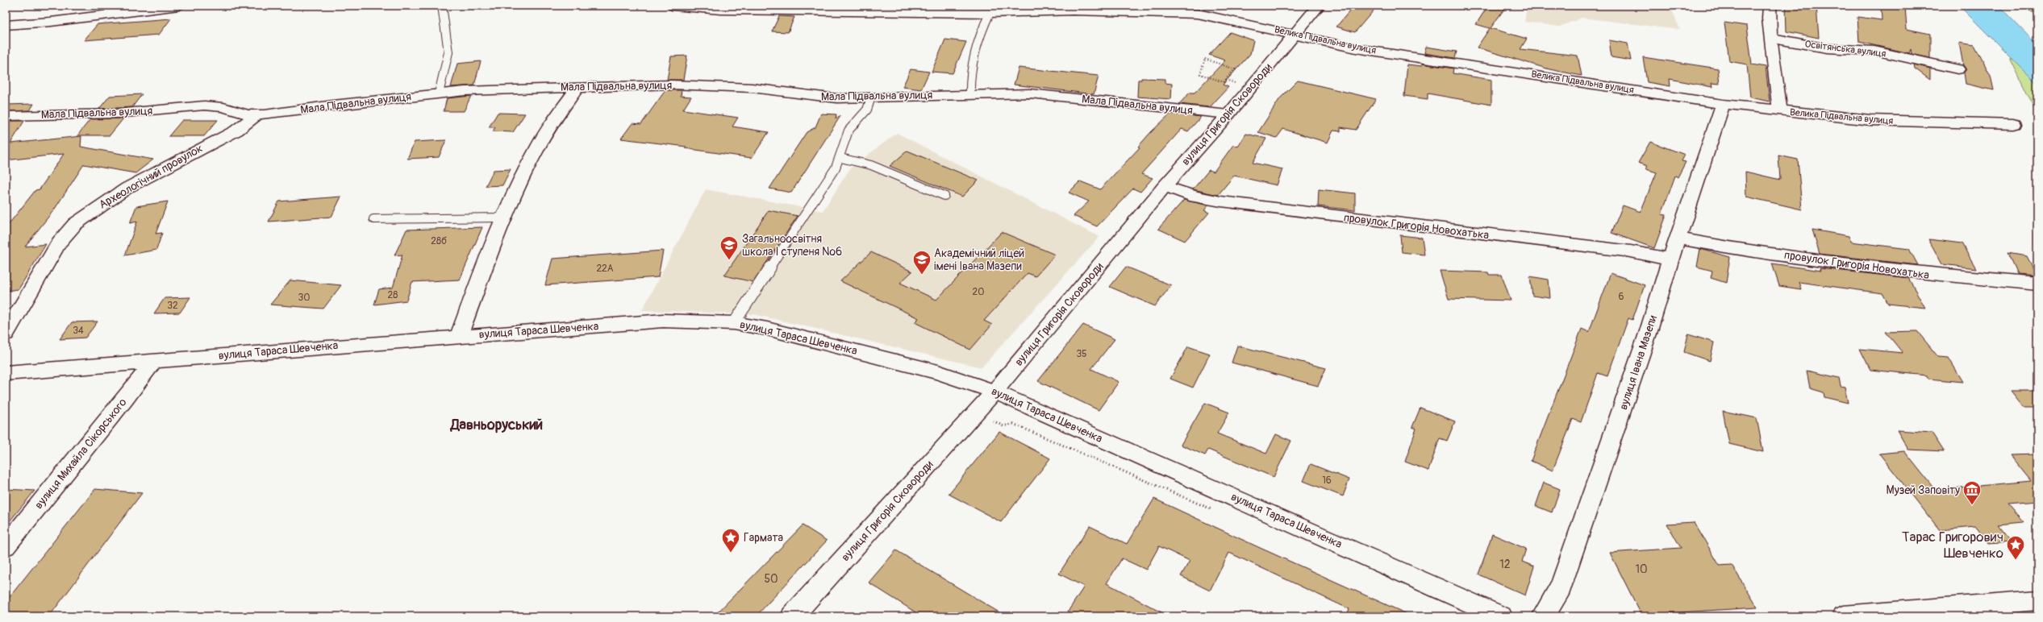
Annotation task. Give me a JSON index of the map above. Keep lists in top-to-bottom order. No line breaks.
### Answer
{"streets":{"street":["Велика Підвальна вулиця","Освітянська вулиця","Мала Підвальна вулиця","вулиця Григорія Сковороди","Археологічний провулок","провулок Григорія Новохатька","вулиця Тараса Шевченка","вулиця Івана Мазепи","вулиця Михайла Сікорського"]},"crossings":[["Велика Підвальна вулиця","вулиця Григорія Сковороди"],["Велика Підвальна вулиця","вулиця Івана Мазепи"],["Мала Підвальна вулиця","вулиця Григорія Сковороди"],["Мала Підвальна вулиця","Археологічний провулок"],["вулиця Григорія Сковороди","провулок Григорія Новохатька"],["вулиця Григорія Сковороди","вулиця Тараса Шевченка"],["провулок Григорія Новохатька","вулиця Івана Мазепи"],["вулиця Тараса Шевченка","вулиця Михайла Сікорського"]],"districts":["Давньоруський"],"places":{"school or university":["Загальноосвітня школа І ступеня №6","Академічний ліцей імені Івана Мазепи"],"museum":["Музей Заповіту"],"place":["Гармата","Тарас Григорович Шевченко"]},"house_numbers":["28б","22А","20","28","6","30","32","34","35","16","12","10","50"]}
